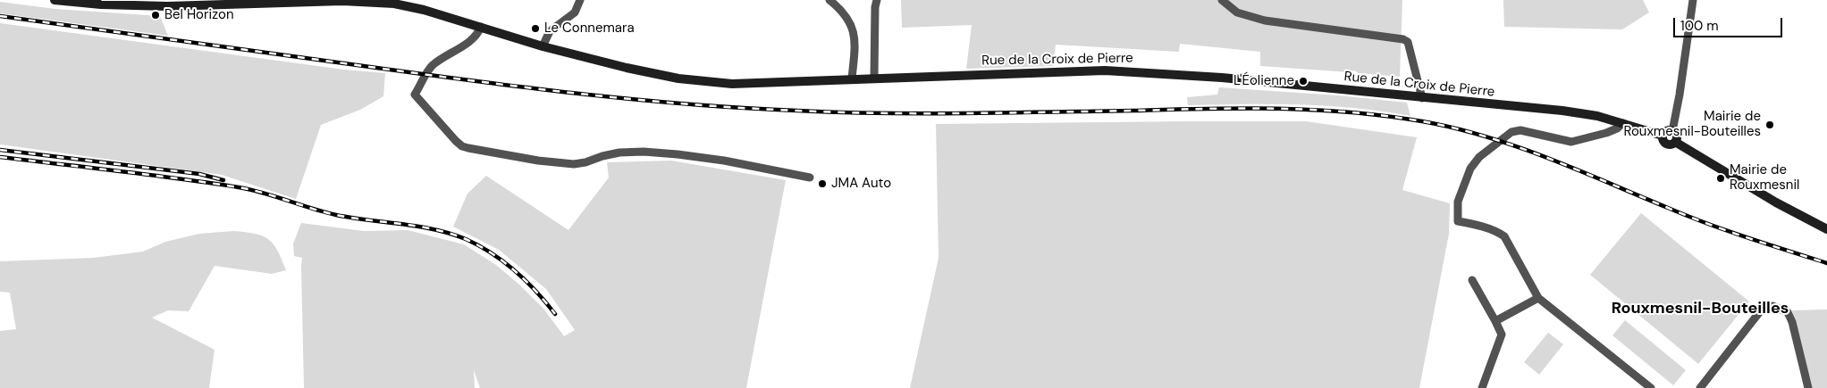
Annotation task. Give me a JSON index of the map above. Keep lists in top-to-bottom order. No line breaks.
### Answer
{"streets":{"main road":["Rue de la Croix de Pierre"]},"districts":["Rouxmesnil-Bouteilles"],"places":["Bel Horizon","Le Connemara","L'Éolienne","Mairie de Rouxmesnil-Bouteilles","Mairie de Rouxmesnil","JMA Auto"],"scale_bar":"100 m"}
